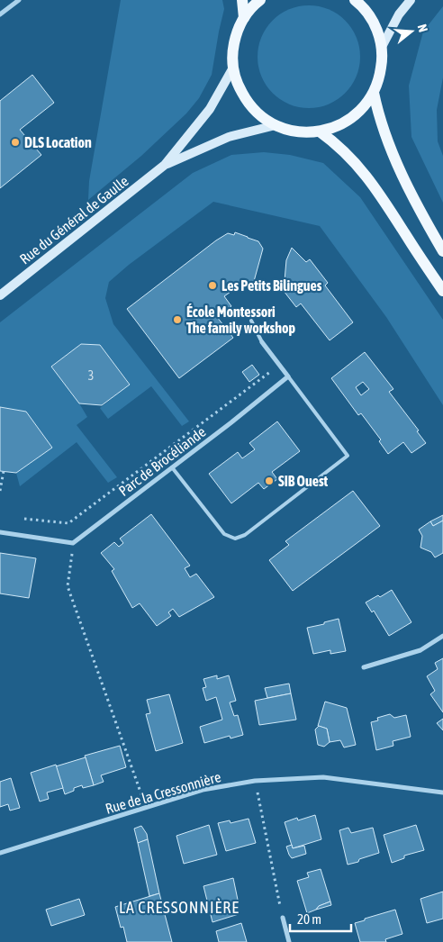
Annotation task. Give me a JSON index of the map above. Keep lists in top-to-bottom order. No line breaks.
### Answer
{"streets":{"main road":["Rue du Général de Gaulle"],"street":["Parc de Brocéliande","Rue de la Cressonnière"]},"districts":["LA CRESSONNIÈRE"],"places":["DLS Location","Les Petits Bilingues","École Montessori The family workshop","SIB Ouest"],"house_numbers":["3"],"scale_bar":"20 m","north":"right"}
